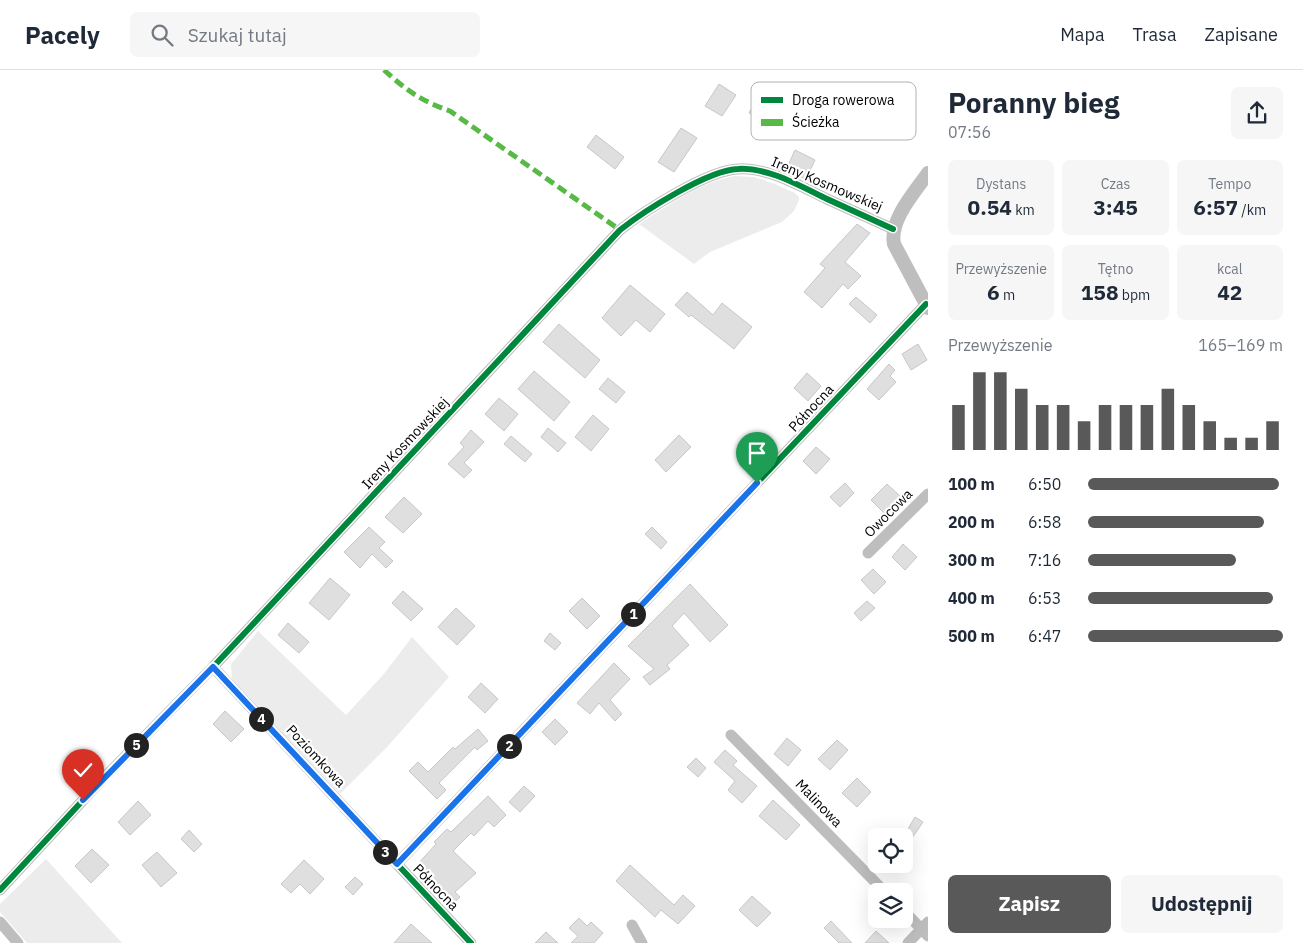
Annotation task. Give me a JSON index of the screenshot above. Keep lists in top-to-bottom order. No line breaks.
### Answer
{"streets":{"street":["Ireny Kosmowskiej","Północna","Owocowa","Poziomkowa","Malinowa"]},"crossings":[["Ireny Kosmowskiej","Poziomkowa"],["Północna","Poziomkowa"]],"legend":["Droga rowerowa","Ścieżka"],"page":{"header":"Pacely","search":"Szukaj tutaj","nav":["Mapa","Trasa","Zapisane"],"heading":["Poranny bieg","07:56"],"stats":[["Dystans","0.54 km"],["Czas","3:45"],["Tempo","6:57 /km"],["Przewyższenie","6 m"],["Tętno","158 bpm"],["kcal","42"]],"chart":["Przewyższenie","165–169 m"],"list":[{"name":"100 m","note":"6:50"},{"name":"200 m","note":"6:58"},{"name":"300 m","note":"7:16"},{"name":"400 m","note":"6:53"},{"name":"500 m","note":"6:47"}],"pins":["1","4","5","2","3"],"buttons":["Zapisz","Udostępnij"]}}
